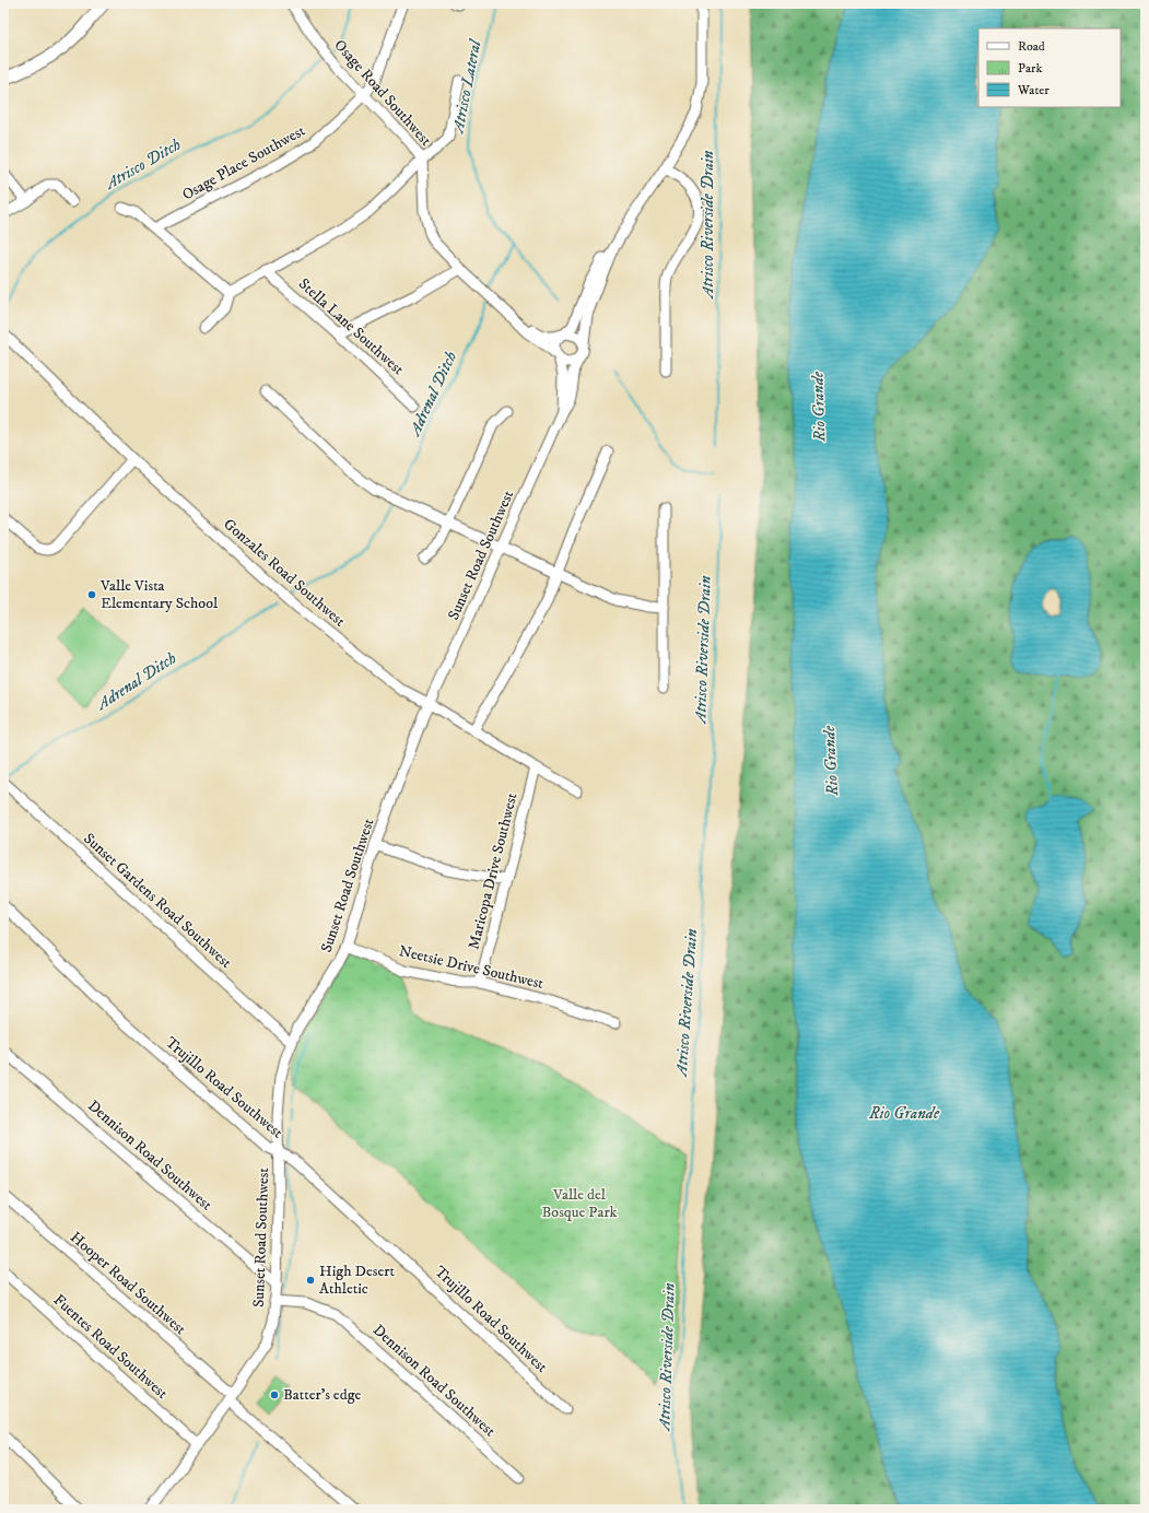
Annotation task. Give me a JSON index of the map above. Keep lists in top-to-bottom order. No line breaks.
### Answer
{"streets":{"street":["Osage Road Southwest","Osage Place Southwest","Stella Lane Southwest","Sunset Road Southwest","Gonzales Road Southwest","Maricopa Drive Southwest","Sunset Gardens Road Southwest","Neetsie Drive Southwest","Trujillo Road Southwest","Dennison Road Southwest","Hooper Road Southwest","Fuentes Road Southwest"]},"crossings":[["Osage Road Southwest","Osage Place Southwest"],["Osage Road Southwest","Sunset Road Southwest"],["Sunset Road Southwest","Gonzales Road Southwest"],["Sunset Road Southwest","Sunset Gardens Road Southwest"],["Sunset Road Southwest","Neetsie Drive Southwest"],["Sunset Road Southwest","Trujillo Road Southwest"],["Sunset Road Southwest","Dennison Road Southwest"],["Sunset Road Southwest","Hooper Road Southwest"],["Sunset Road Southwest","Fuentes Road Southwest"],["Gonzales Road Southwest","Maricopa Drive Southwest"],["Maricopa Drive Southwest","Neetsie Drive Southwest"]],"water":["Atrisco Lateral","Atrisco Ditch","Atrisco Riverside Drain","Adrenal Ditch","Rio Grande"],"parks":["Valle del Bosque Park"],"places":["Valle Vista Elementary School","High Desert Athletic","Batter's edge"],"legend":["Road","Park","Water"]}
